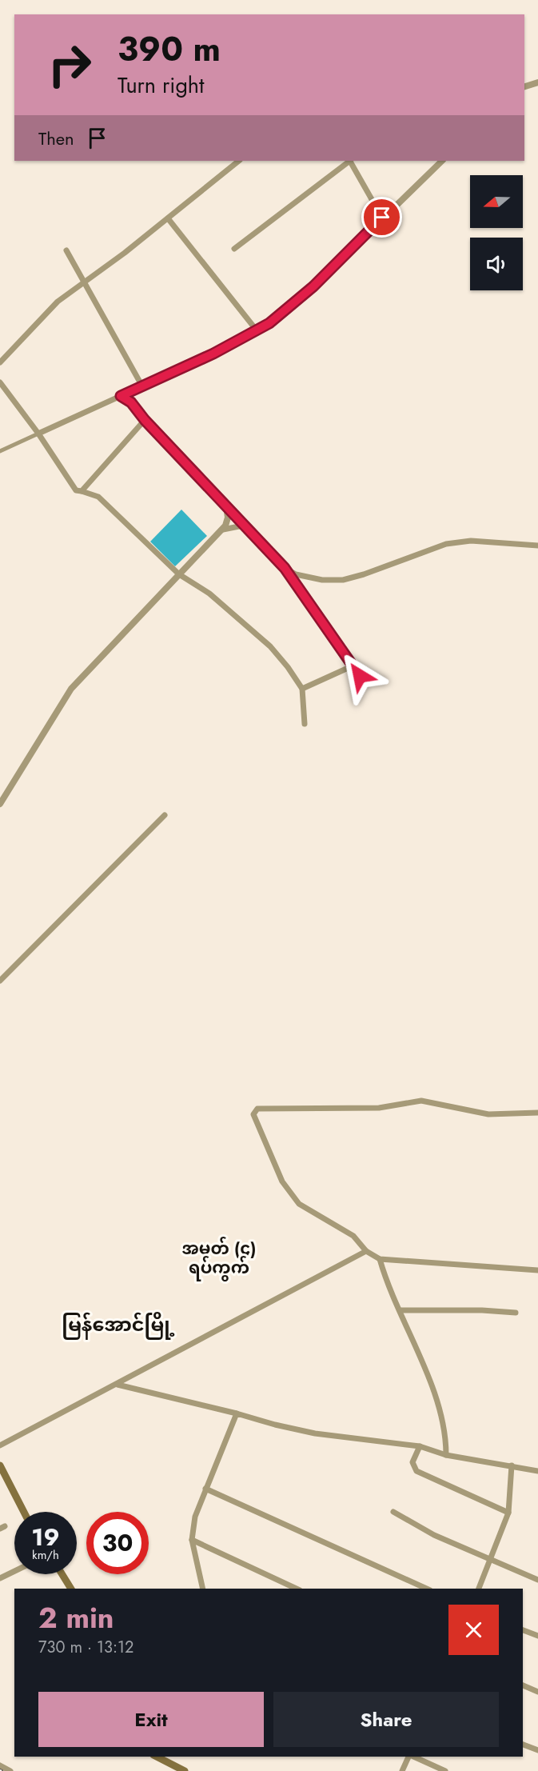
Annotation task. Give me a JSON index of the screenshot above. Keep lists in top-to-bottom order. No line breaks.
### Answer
{"districts":["အမှတ် (၄) ရပ်ကွက်","မြန်အောင်မြို့"],"north":"left","page":{"turn":["390 m","Turn right"],"then":"Then","speed":"19 km/h","limit":"30","heading":["2 min","730 m · 13:12"],"buttons":["Exit","Share"]}}
